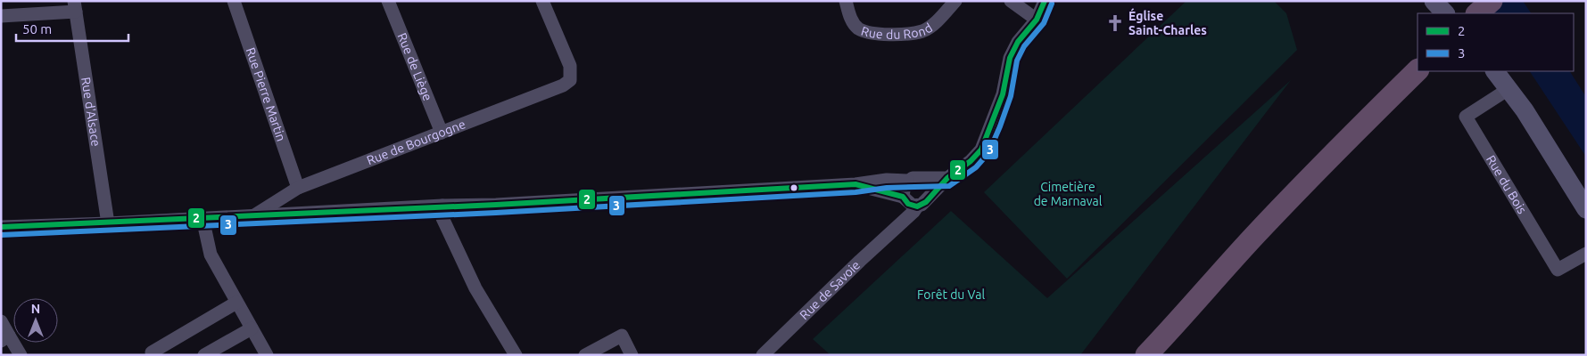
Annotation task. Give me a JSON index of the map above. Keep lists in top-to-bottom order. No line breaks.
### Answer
{"streets":{"street":["Rue du Rond","Rue de Liège","Rue Pierre Martin","Rue d'Alsace","Rue de Bourgogne","Rue du Bois","Rue de Savoie"]},"crossings":[["Rue de Liège","Rue de Bourgogne"],["Rue Pierre Martin","Rue de Bourgogne"]],"parks":["Cimetière de Marnaval","Forêt du Val"],"places":{"church":["Église Saint-Charles"]},"lines":["transit line 2","transit line 3"],"legend":["2","3"],"scale_bar":"50 m","north":"top"}
